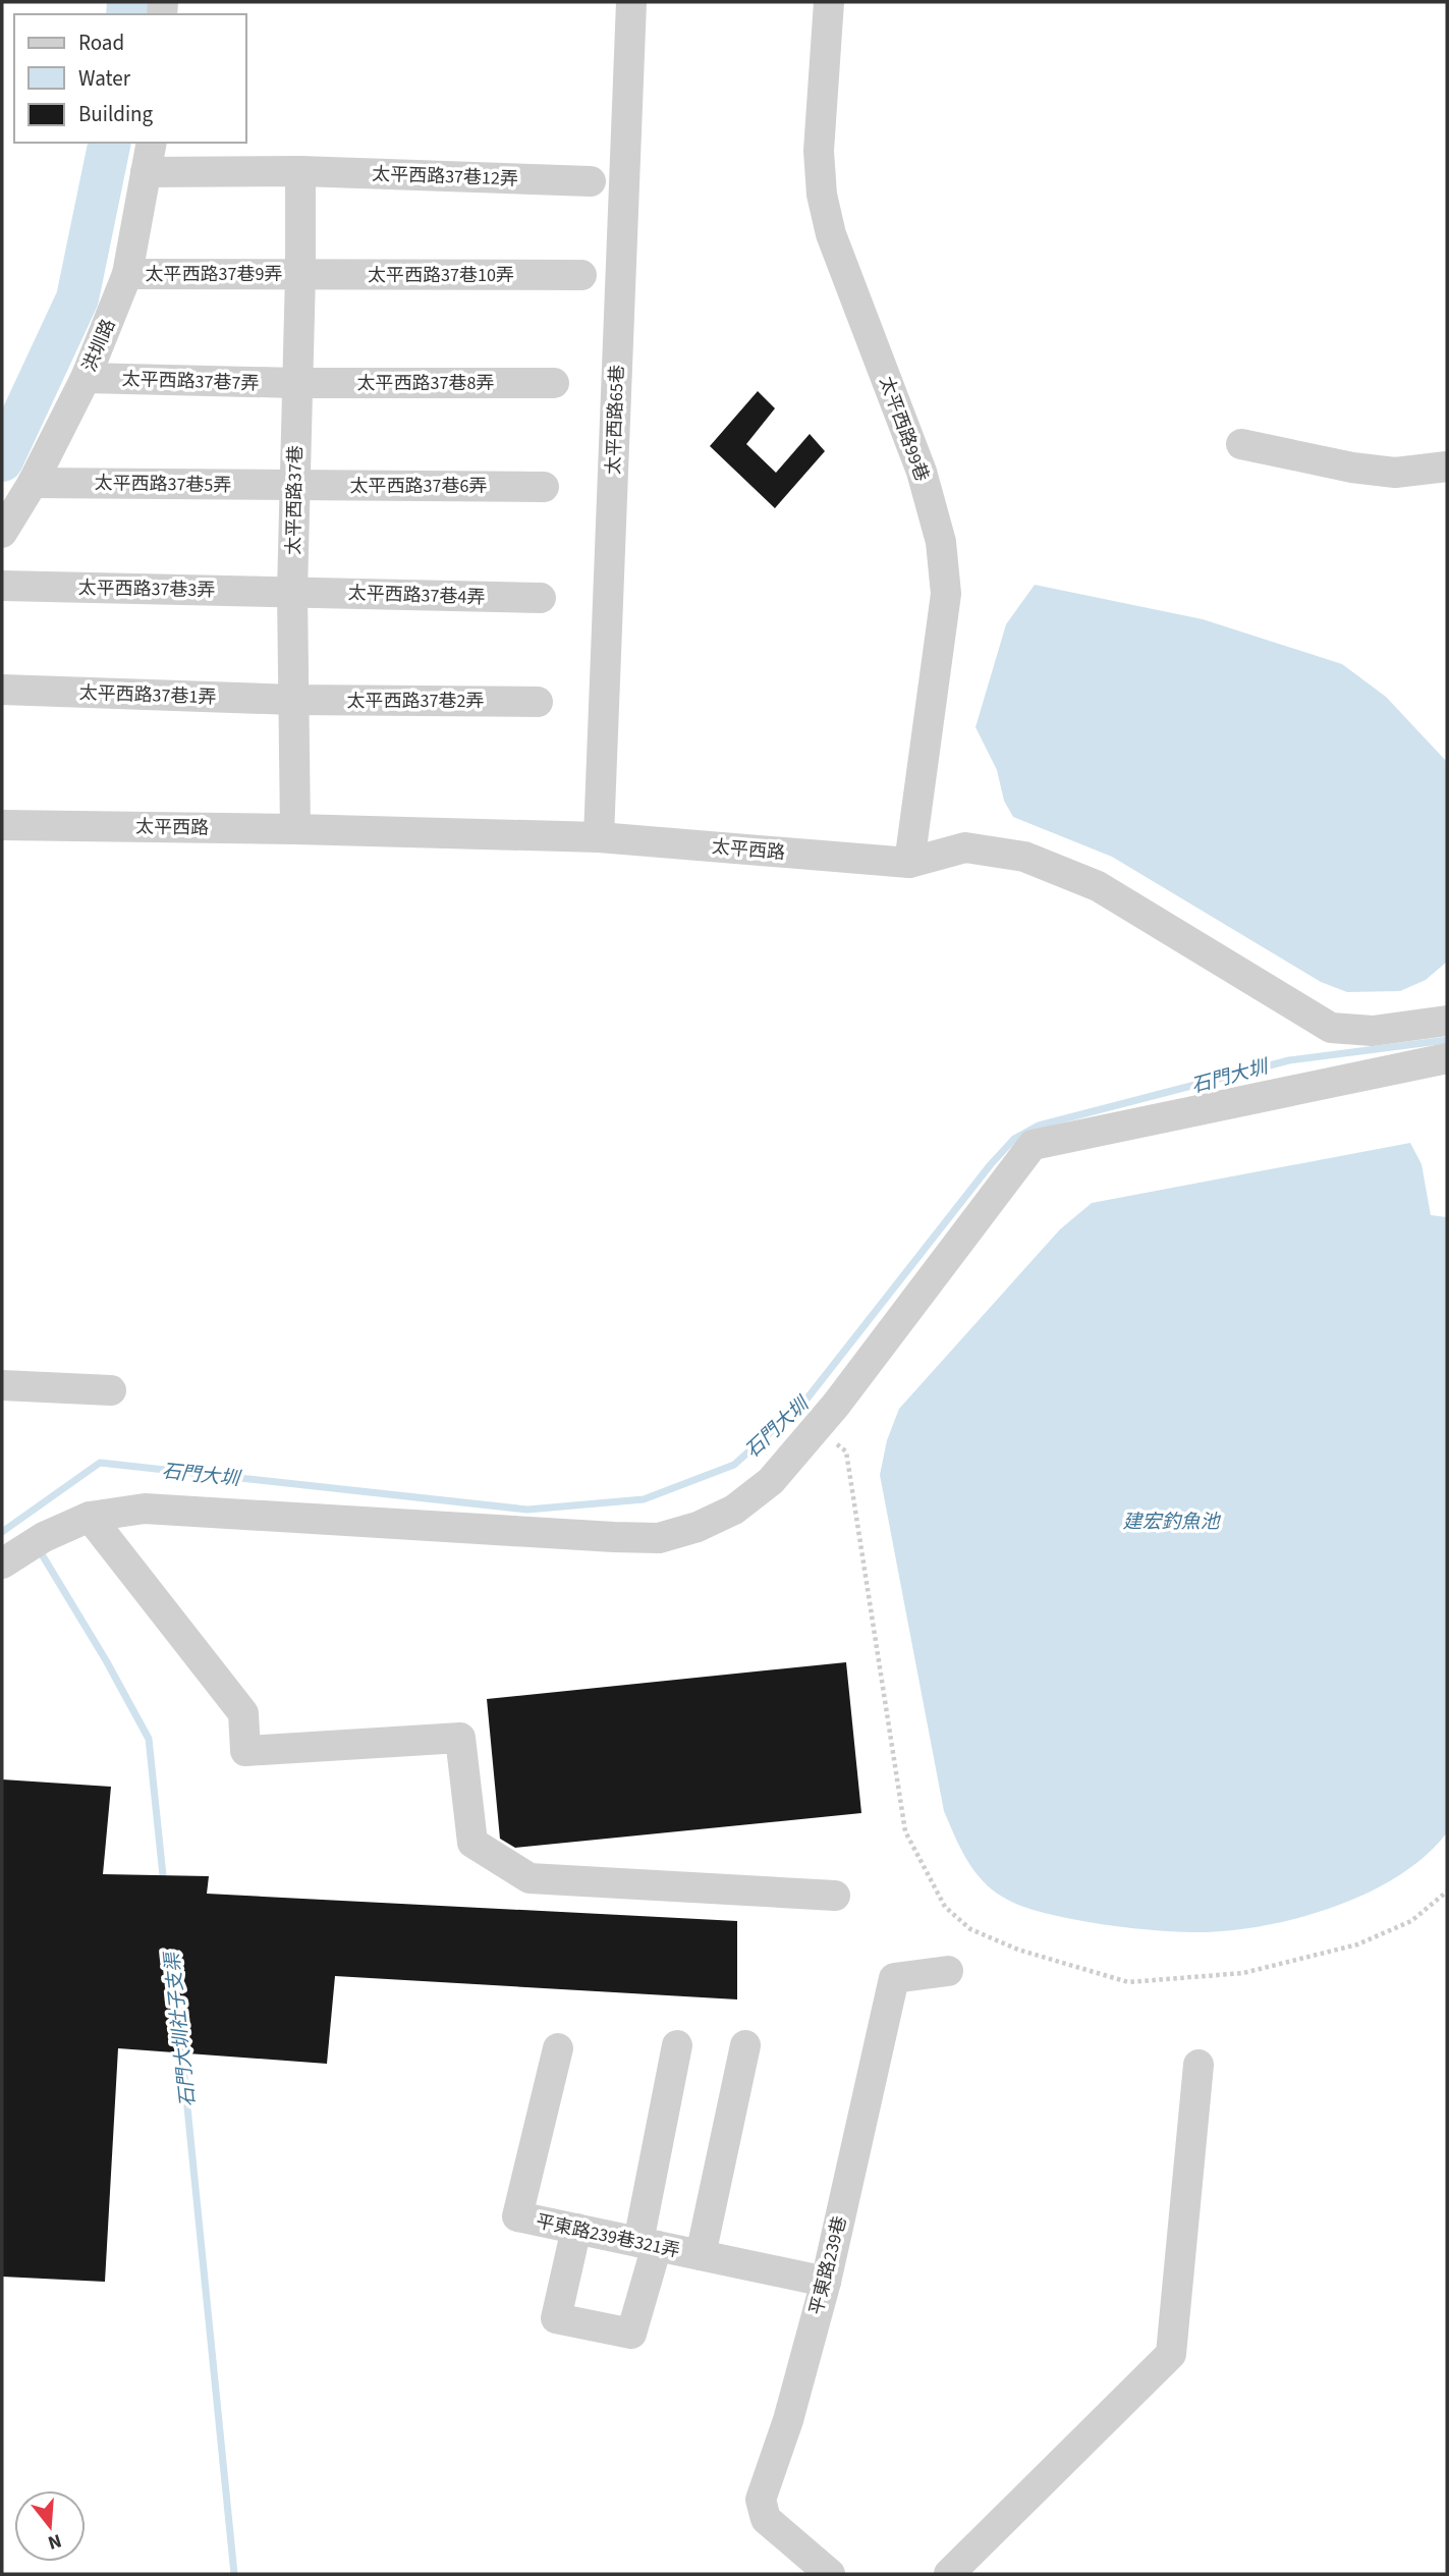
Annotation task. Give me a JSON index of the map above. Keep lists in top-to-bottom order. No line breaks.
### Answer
{"streets":{"street":["太平西路37巷12弄","太平西路37巷9弄","太平西路37巷10弄","洪圳路","太平西路37巷7弄","太平西路37巷8弄","太平西路65巷","太平西路99巷","太平西路37巷5弄","太平西路37巷6弄","太平西路37巷","太平西路37巷3弄","太平西路37巷4弄","太平西路37巷1弄","太平西路37巷2弄","太平西路","平東路239巷321弄","平東路239巷"]},"crossings":[["太平西路37巷12弄","洪圳路"],["太平西路37巷12弄","太平西路37巷"],["太平西路37巷9弄","太平西路37巷10弄"],["太平西路37巷9弄","洪圳路"],["太平西路37巷9弄","太平西路37巷"],["太平西路37巷10弄","太平西路37巷"],["洪圳路","太平西路37巷7弄"],["洪圳路","太平西路37巷5弄"],["太平西路37巷7弄","太平西路37巷8弄"],["太平西路37巷7弄","太平西路37巷"],["太平西路37巷8弄","太平西路37巷"],["太平西路65巷","太平西路"],["太平西路99巷","太平西路"],["太平西路37巷5弄","太平西路37巷6弄"],["太平西路37巷5弄","太平西路37巷"],["太平西路37巷6弄","太平西路37巷"],["太平西路37巷","太平西路37巷3弄"],["太平西路37巷","太平西路37巷4弄"],["太平西路37巷","太平西路37巷1弄"],["太平西路37巷","太平西路37巷2弄"],["太平西路37巷","太平西路"],["太平西路37巷3弄","太平西路37巷4弄"],["太平西路37巷1弄","太平西路37巷2弄"],["平東路239巷321弄","平東路239巷"]],"water":["石門大圳","建宏釣魚池","石門大圳社子支渠"],"legend":["Road","Water","Building"],"north":"bottom"}
